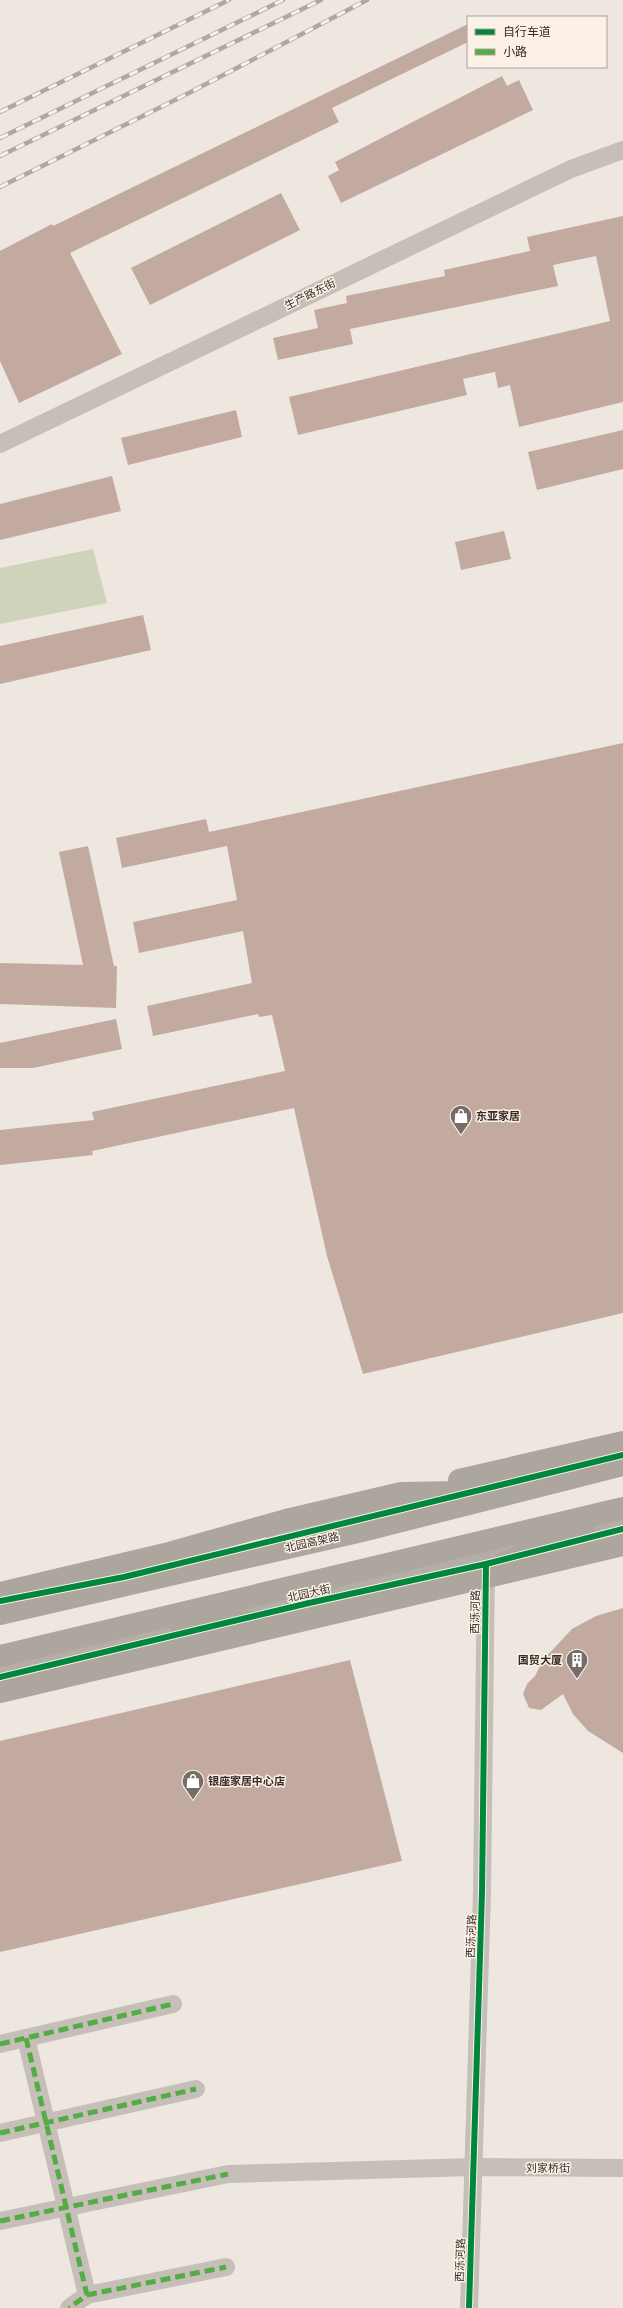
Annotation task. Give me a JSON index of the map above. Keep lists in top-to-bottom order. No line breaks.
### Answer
{"streets":{"highway":["北园高架路"],"main road":["北园大街"],"street":["生产路东街","西泺河路","刘家桥街"]},"crossings":[["北园大街","西泺河路"],["西泺河路","刘家桥街"]],"places":{"shop":["东亚家居","银座家居中心店"],"building":["国贸大厦"]},"legend":["自行车道","小路"]}
